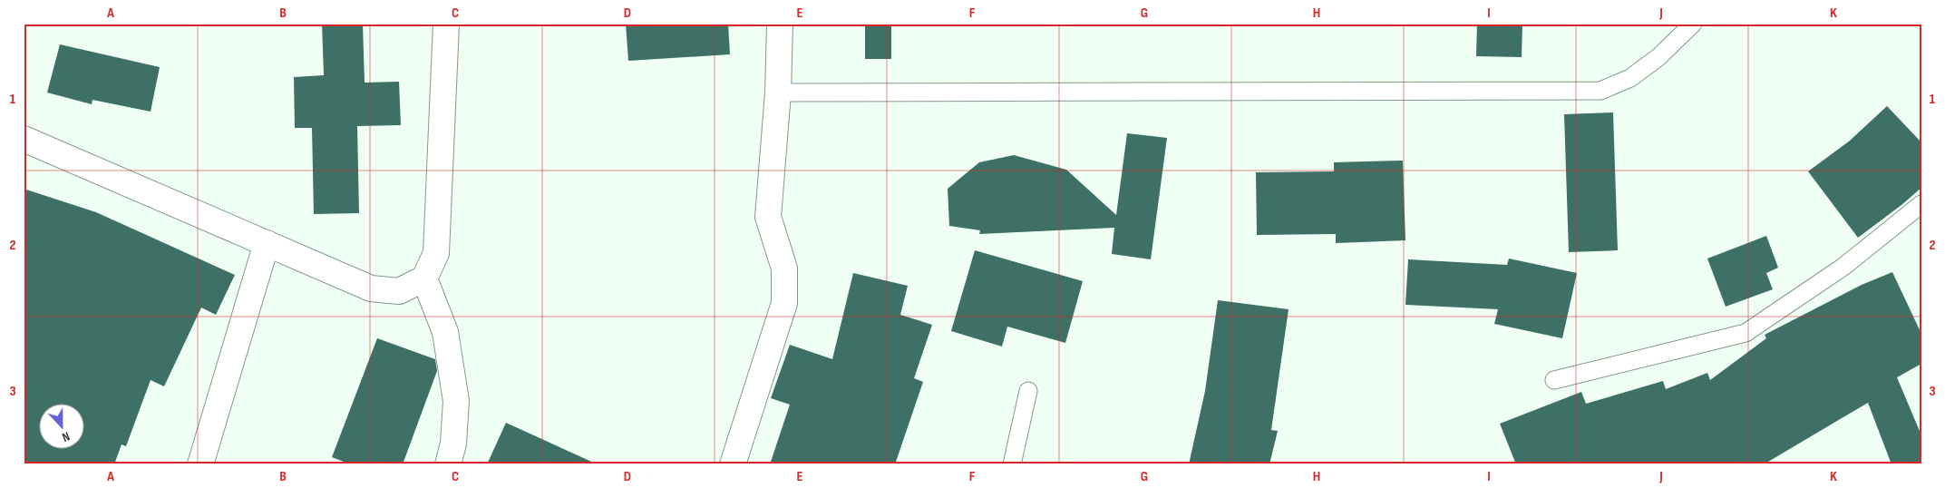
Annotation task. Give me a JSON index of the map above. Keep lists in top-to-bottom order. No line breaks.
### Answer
{"north":"bottom","grid":{"columns":["A","B","C","D","E","F","G","H","I","J","K"],"rows":["1","2","3"]}}
